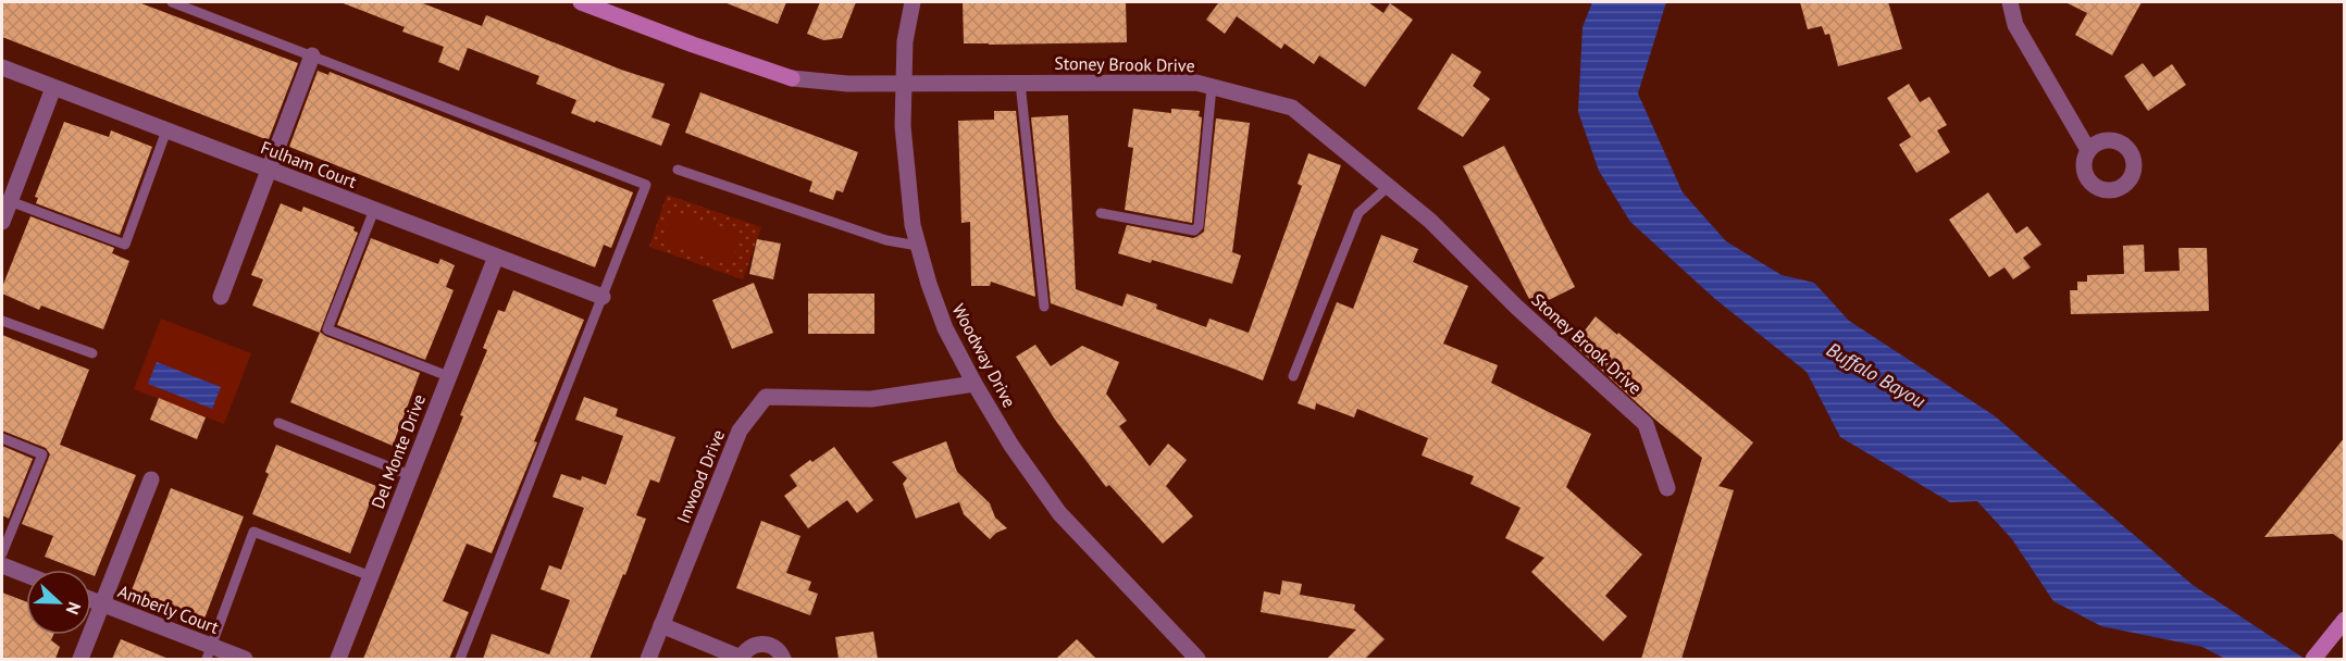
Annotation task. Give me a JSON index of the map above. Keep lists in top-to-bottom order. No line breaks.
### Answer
{"streets":{"street":["Stoney Brook Drive","Fulham Court","Woodway Drive","Del Monte Drive","Inwood Drive","Amberly Court"]},"crossings":[["Stoney Brook Drive","Woodway Drive"],["Fulham Court","Del Monte Drive"],["Woodway Drive","Inwood Drive"]],"water":["Buffalo Bayou"],"north":"right"}
